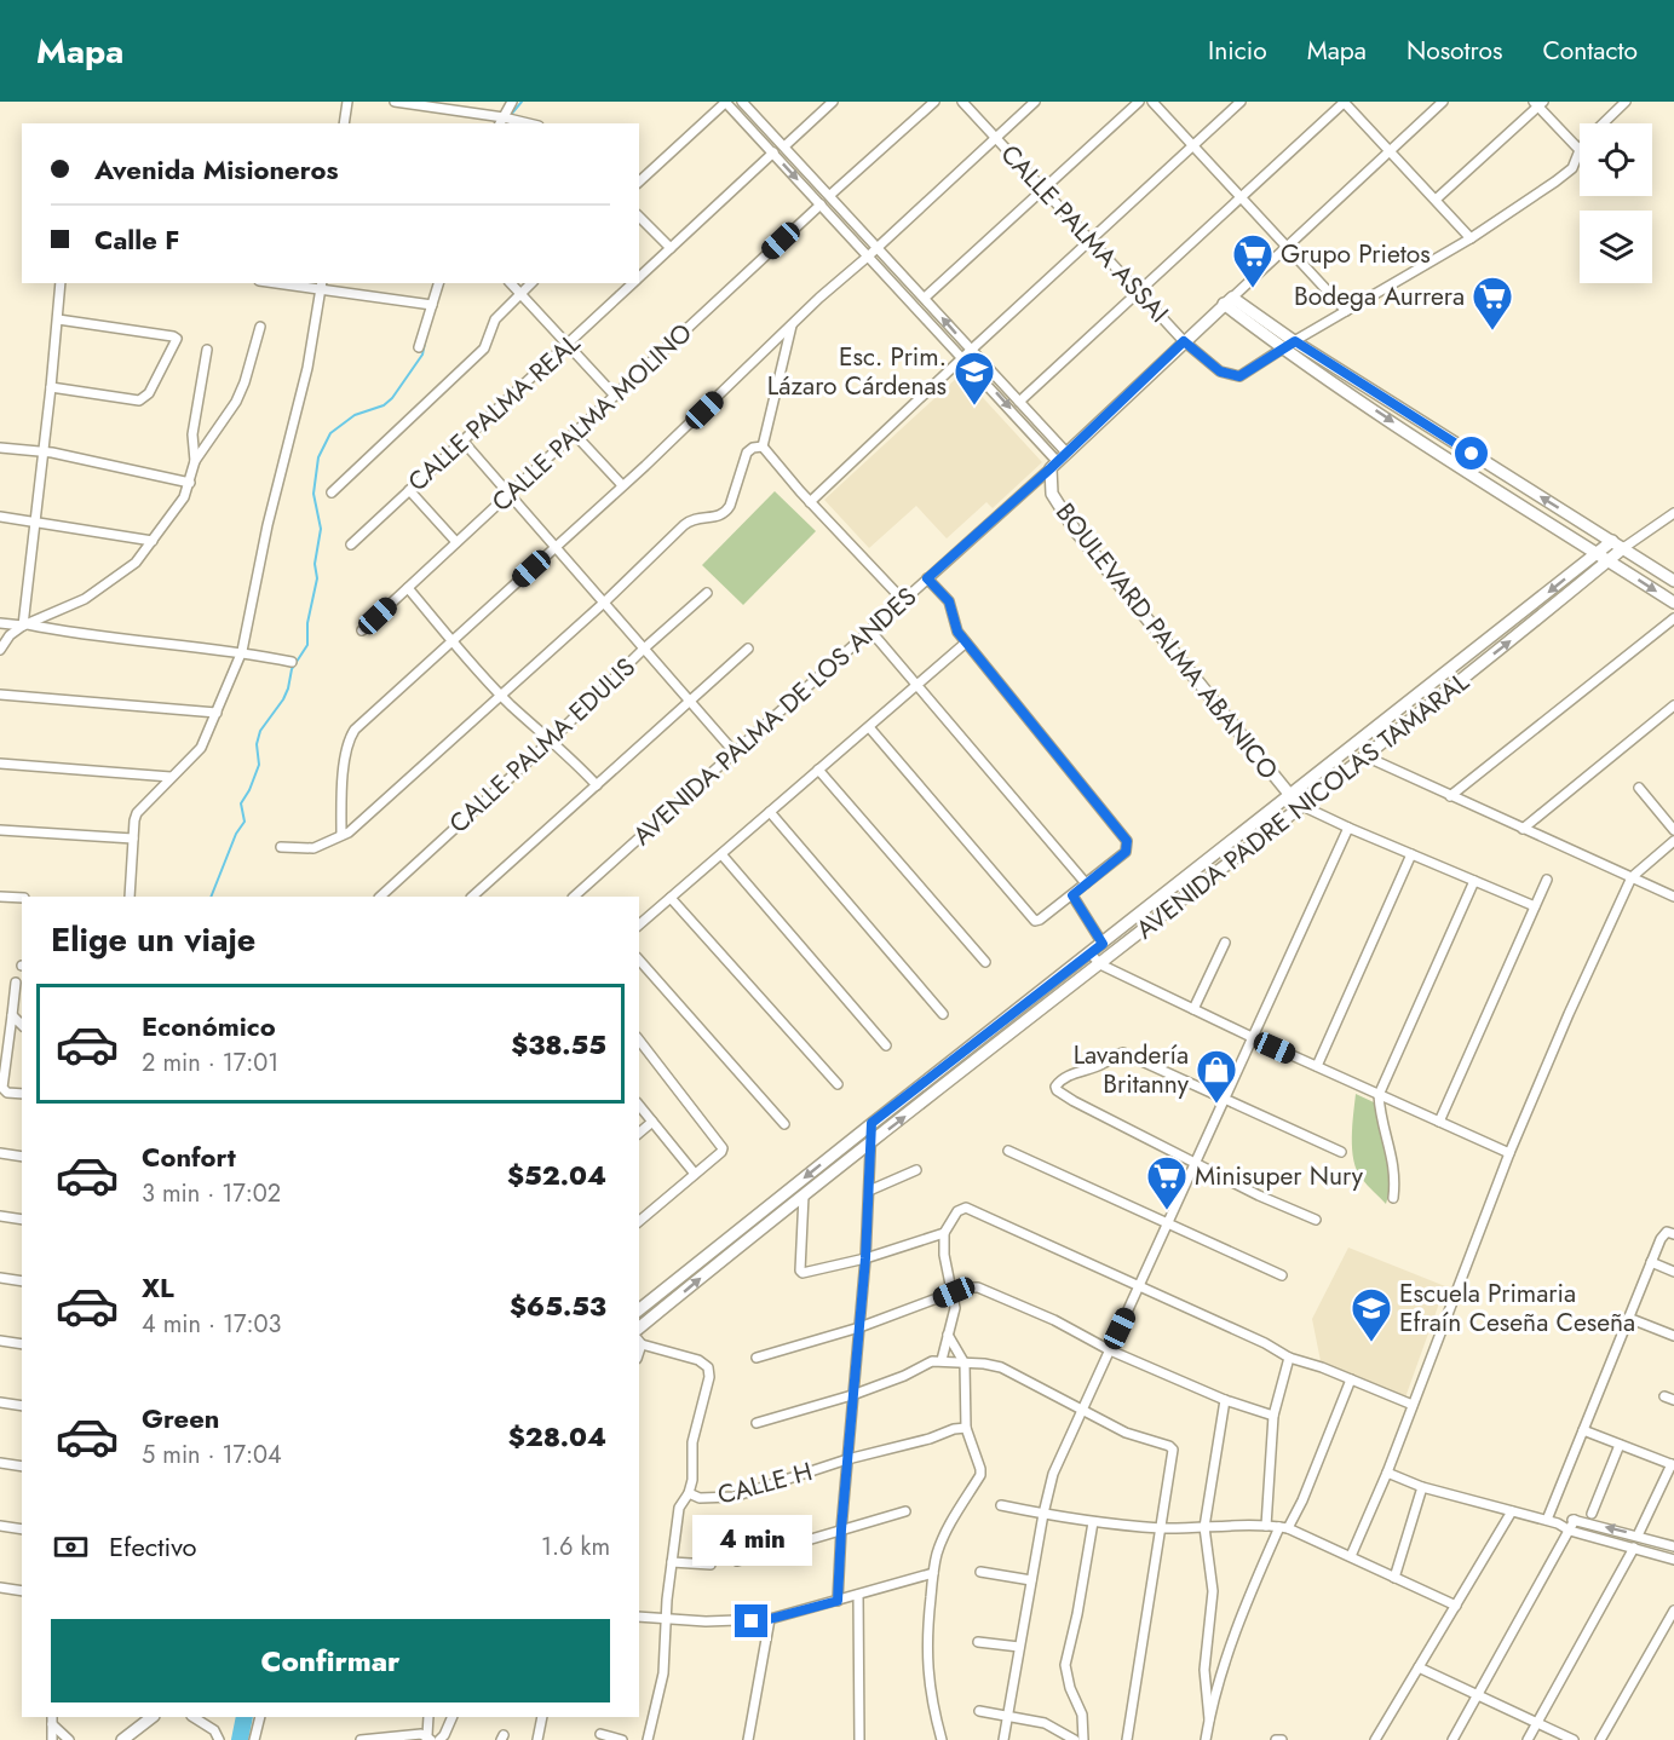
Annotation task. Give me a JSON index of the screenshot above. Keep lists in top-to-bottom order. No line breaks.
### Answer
{"streets":{"street":["CALLE PALMA ASSAI","CALLE PALMA REAL","CALLE PALMA MOLINO","BOULEVARD PALMA ABANICO","AVENIDA PALMA DE LOS ANDES","CALLE PALMA EDULIS","AVENIDA PADRE NICOLAS TAMARAL","CALLE H"]},"crossings":[["CALLE PALMA ASSAI","AVENIDA PALMA DE LOS ANDES"],["BOULEVARD PALMA ABANICO","AVENIDA PALMA DE LOS ANDES"],["BOULEVARD PALMA ABANICO","AVENIDA PADRE NICOLAS TAMARAL"]],"places":{"supermarket":["Grupo Prietos","Bodega Aurrera","Minisuper Nury"],"school or university":["Esc. Prim. Lázaro Cárdenas","Escuela Primaria Efraín Ceseña Ceseña"],"shop":["Lavandería Britanny"]},"page":{"header":"Mapa","nav":["Inicio","Mapa","Nosotros","Contacto"],"banner":["Avenida Misioneros","Calle F"],"heading":"Elige un viaje","list":[{"name":"Económico","note":"2 min · 17:01","value":"$38.55"},{"name":"Confort","note":"3 min · 17:02","value":"$52.04"},{"name":"XL","note":"4 min · 17:03","value":"$65.53"},{"name":"Green","note":"5 min · 17:04","value":"$28.04"}],"pay":["Efectivo","1.6 km"],"bubble":"4 min","buttons":"Confirmar"}}
